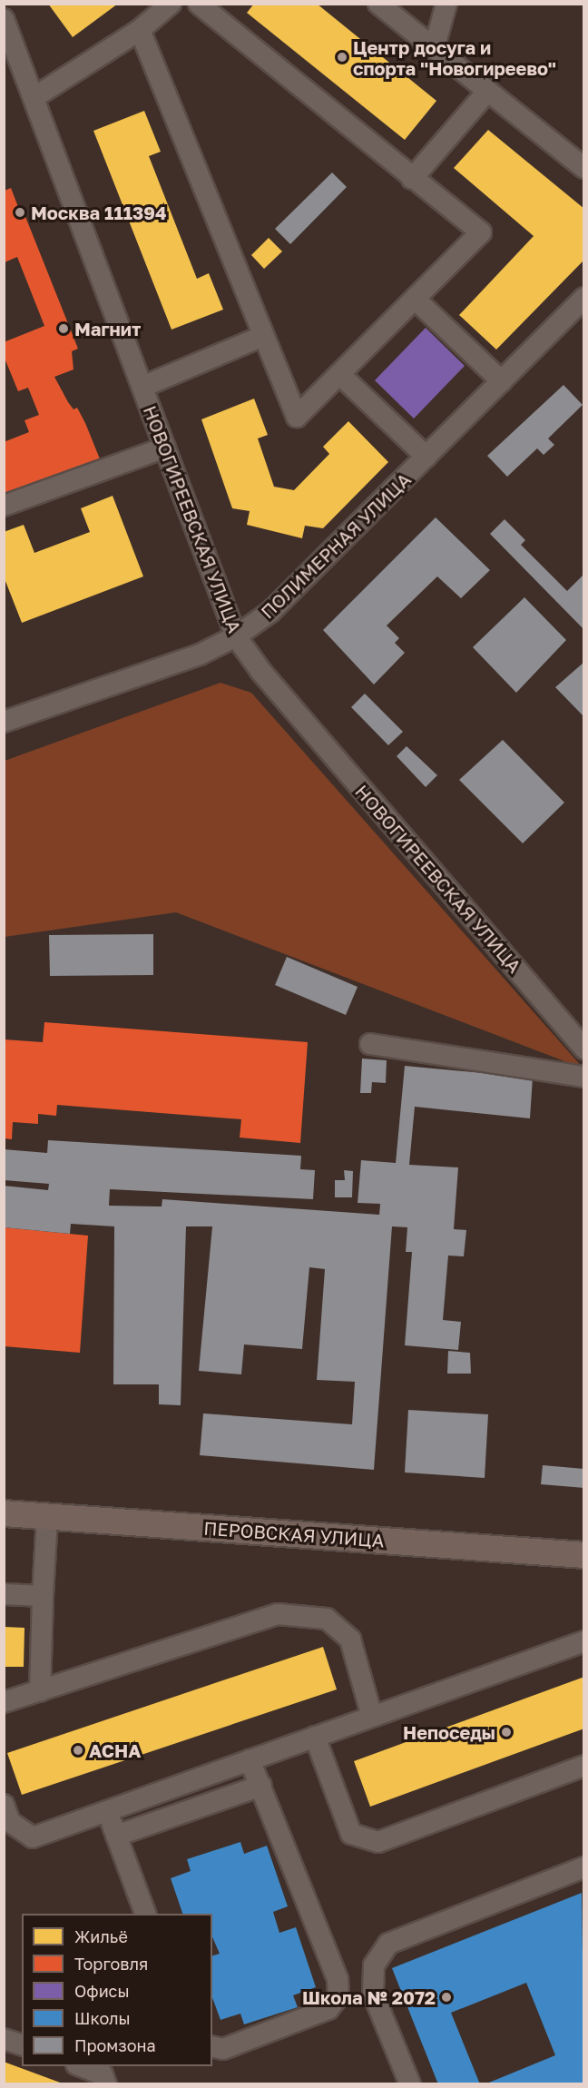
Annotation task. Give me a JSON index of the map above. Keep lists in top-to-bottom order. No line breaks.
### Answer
{"streets":{"main road":["ПЕРОВСКАЯ УЛИЦА"],"street":["НОВОГИРЕЕВСКАЯ УЛИЦА","ПОЛИМЕРНАЯ УЛИЦА"]},"crossings":[["НОВОГИРЕЕВСКАЯ УЛИЦА","ПОЛИМЕРНАЯ УЛИЦА"]],"places":["Центр досуга и спорта \"Новогиреево\"","Москва 111394","Магнит","Непоседы","АСНА","Школа № 2072"],"legend":["Жильё","Торговля","Офисы","Школы","Промзона"]}
